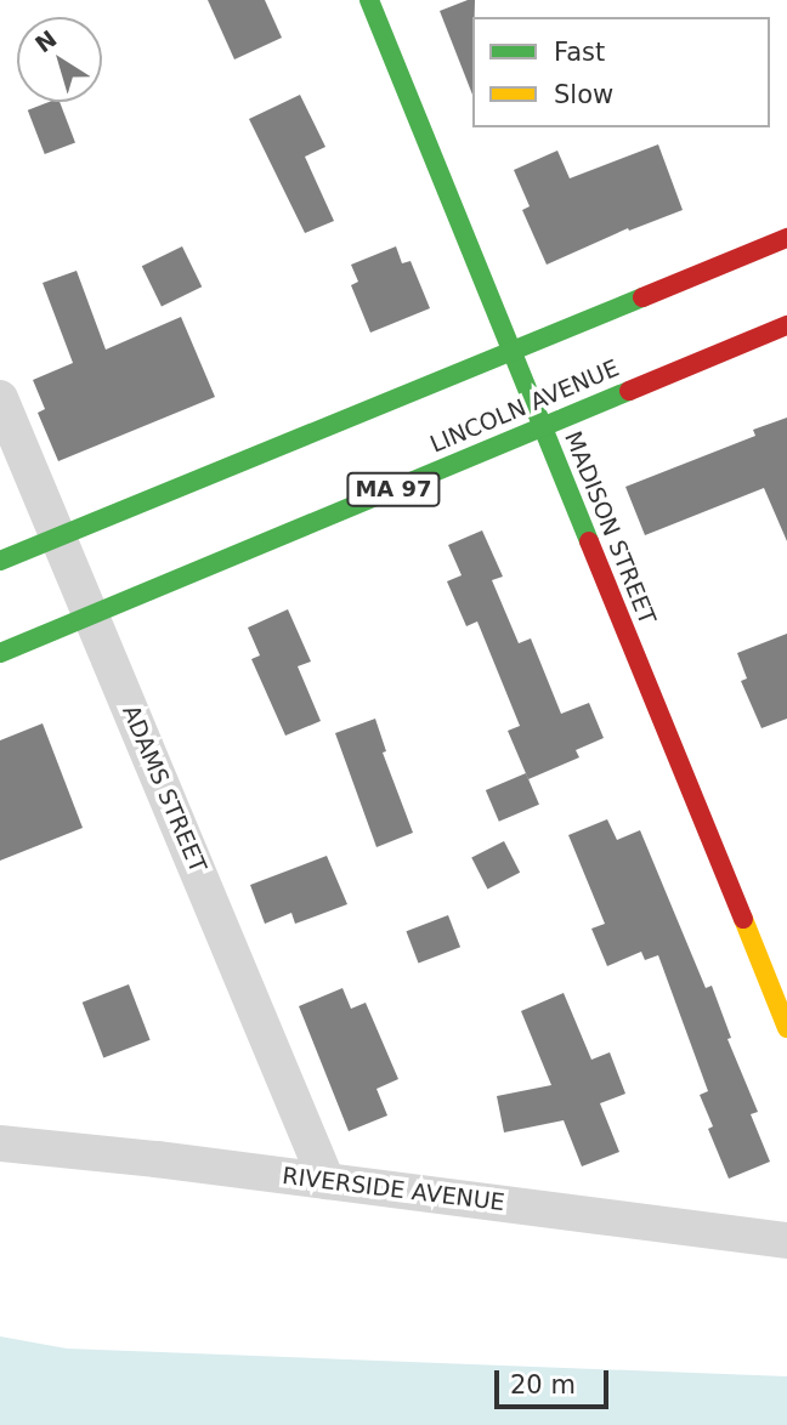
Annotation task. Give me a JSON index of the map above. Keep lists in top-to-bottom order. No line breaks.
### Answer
{"streets":{"main road":["LINCOLN AVENUE","MA 97","MADISON STREET"],"street":["ADAMS STREET","RIVERSIDE AVENUE"]},"crossings":[["LINCOLN AVENUE","MADISON STREET"],["LINCOLN AVENUE","ADAMS STREET"],["ADAMS STREET","RIVERSIDE AVENUE"]],"legend":["Fast","Slow"],"scale_bar":"20 m","north":"top left"}
